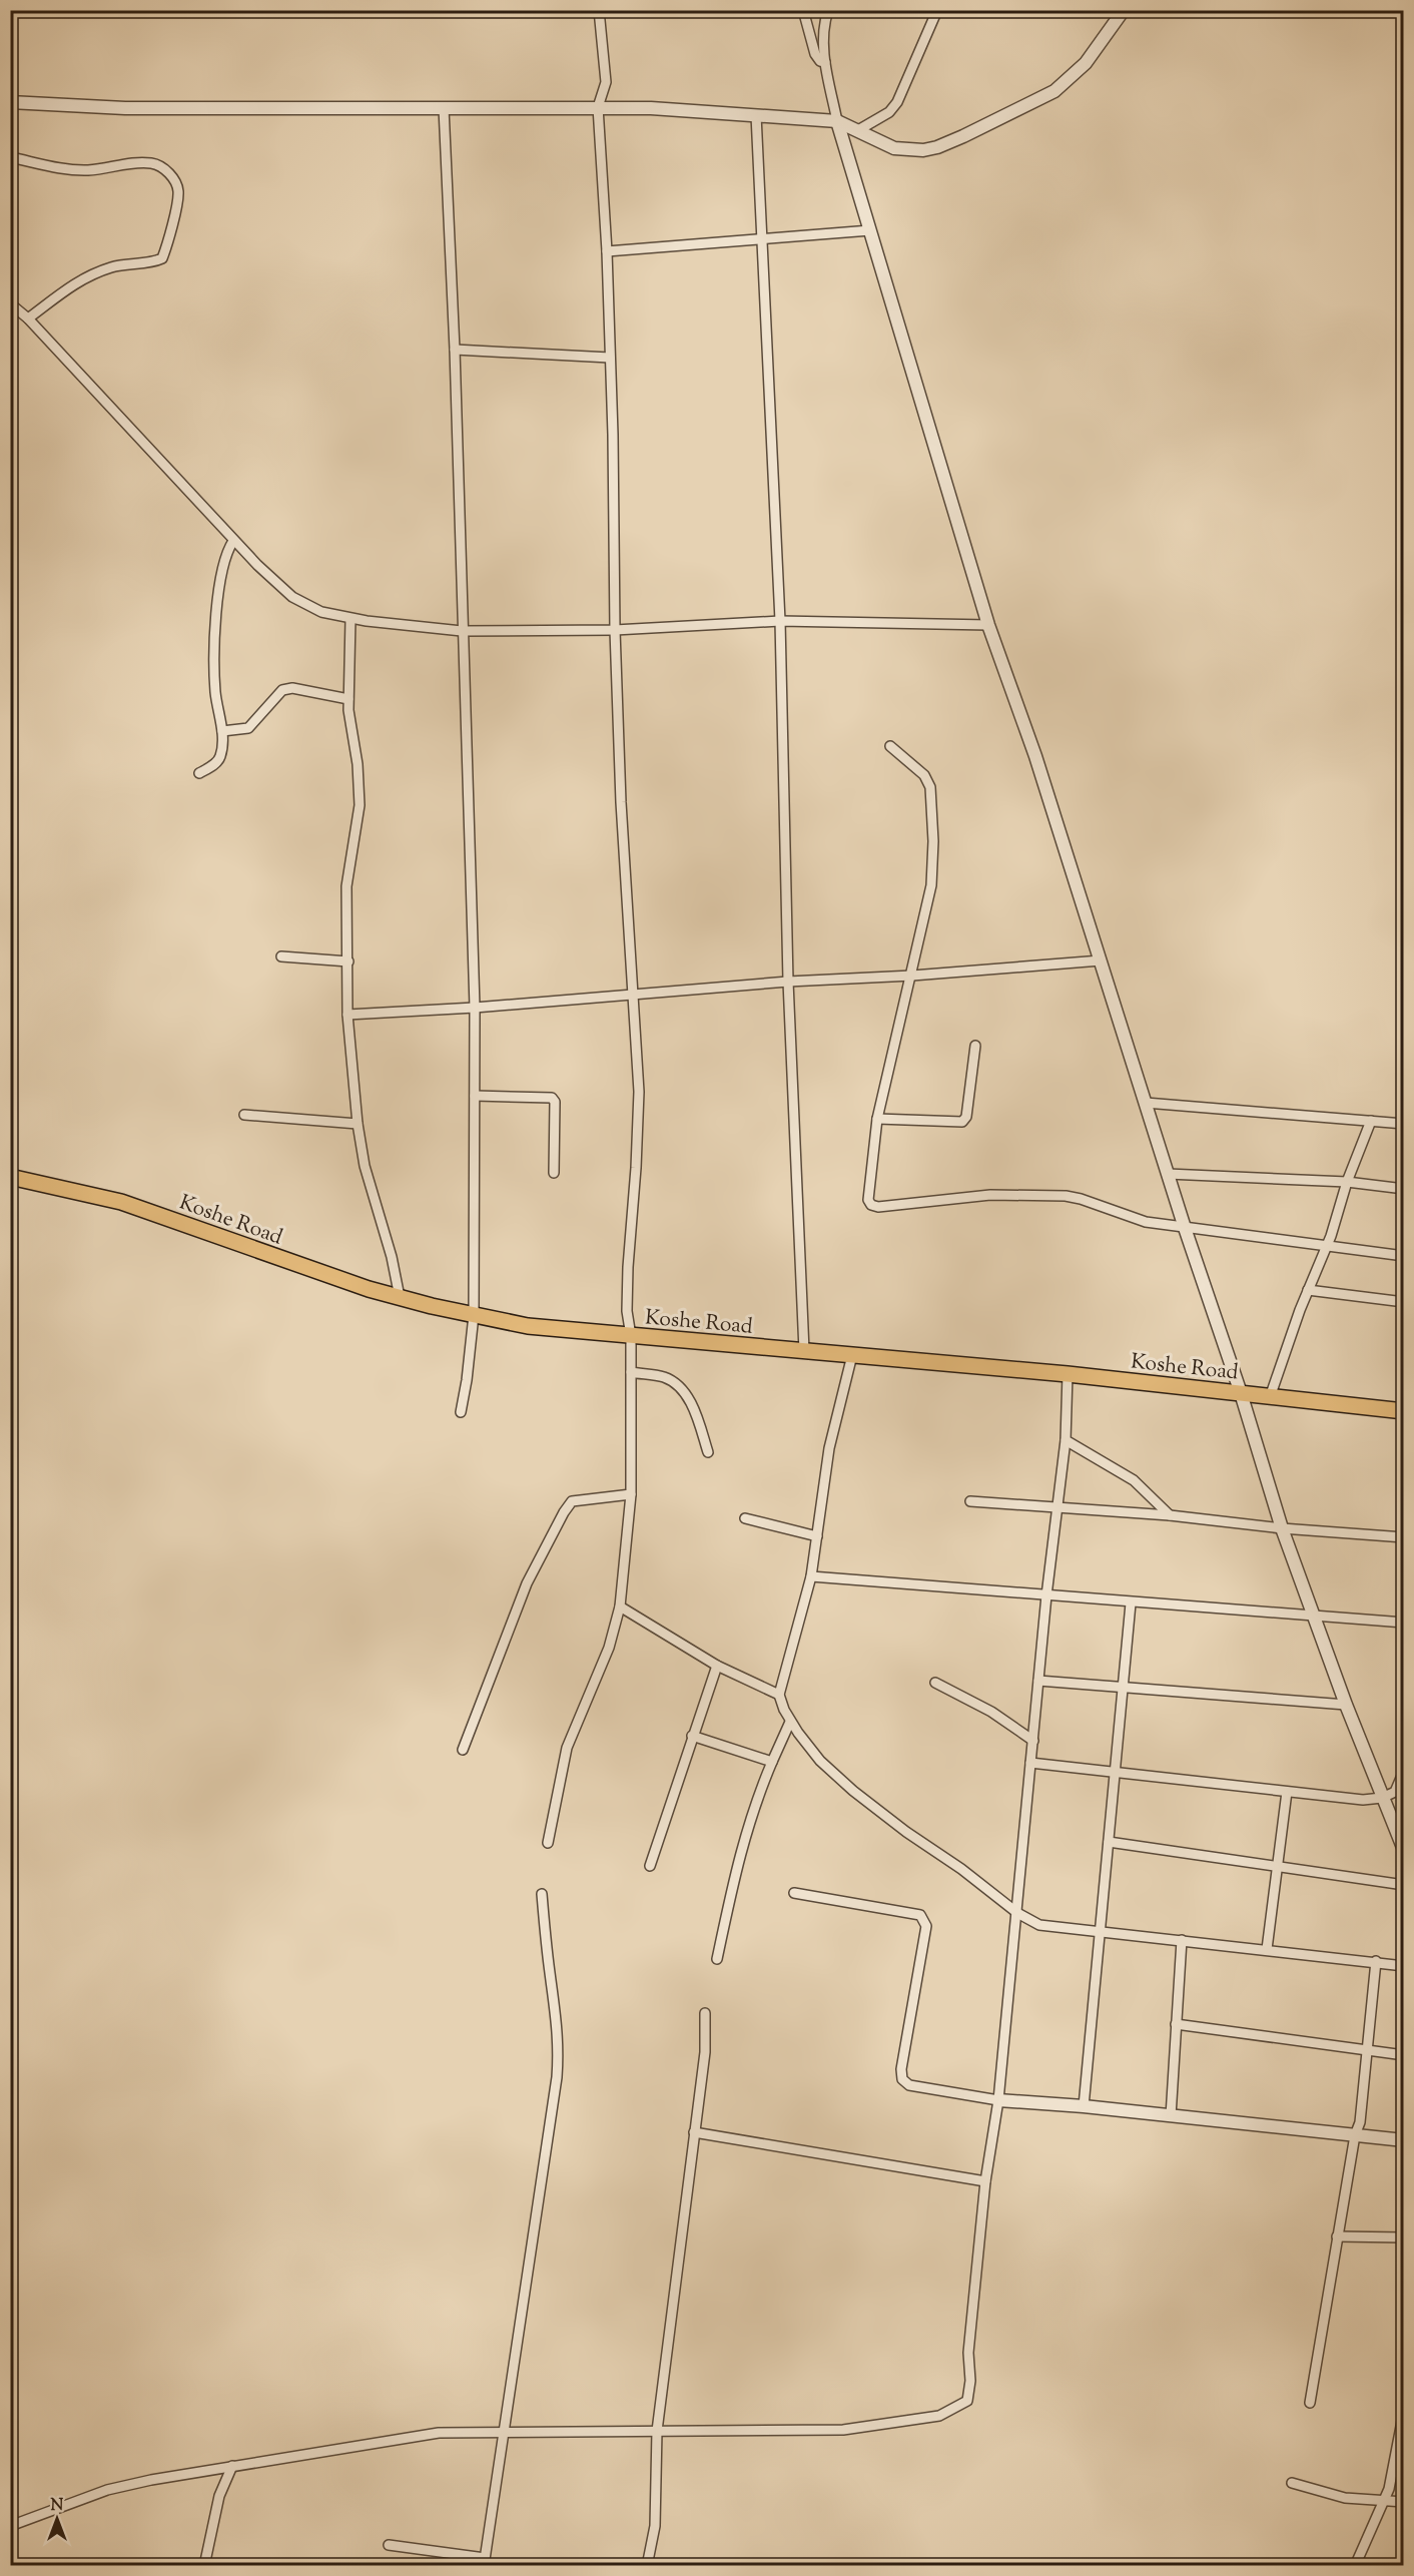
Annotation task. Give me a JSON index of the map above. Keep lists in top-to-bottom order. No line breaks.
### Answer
{"streets":{"main road":["Koshe Road"]},"north":"top"}
